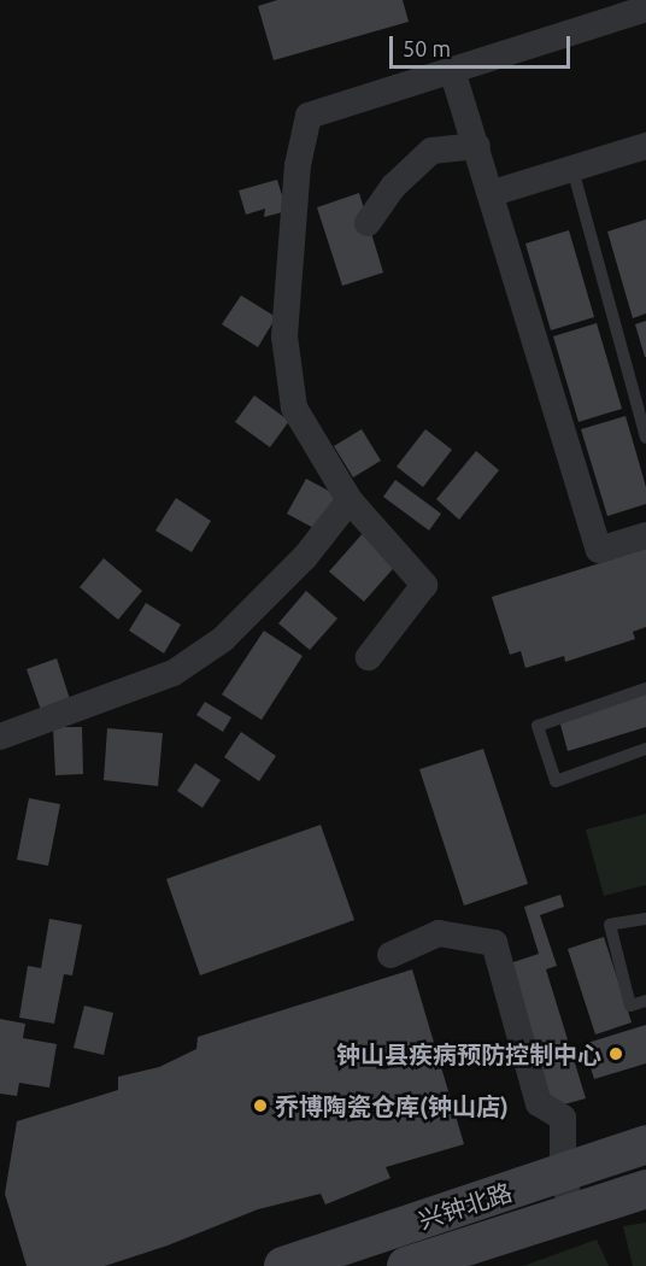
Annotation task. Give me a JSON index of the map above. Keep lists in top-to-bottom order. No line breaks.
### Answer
{"streets":{"main road":["兴钟北路"]},"places":["钟山县疾病预防控制中心","乔博陶瓷仓库(钟山店)"],"scale_bar":"50 m"}
